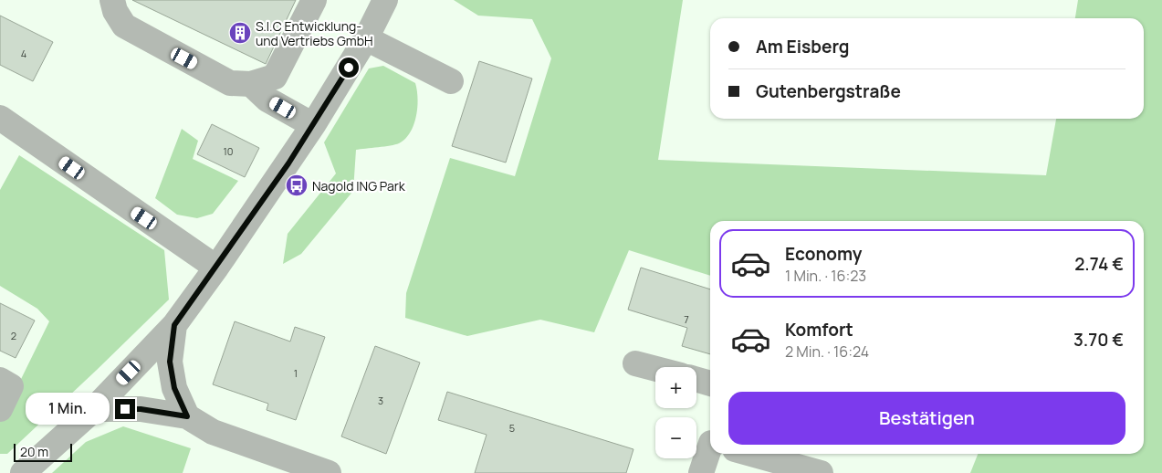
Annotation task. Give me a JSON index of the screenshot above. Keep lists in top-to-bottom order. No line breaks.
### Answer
{"places":{"building":["S.I.C Entwicklung- und Vertriebs GmbH"],"bus stop":["Nagold ING Park"]},"house_numbers":["4","10","7","2","1","3","5"],"scale_bar":"20 m","page":{"banner":["Am Eisberg","Gutenbergstraße"],"list":[{"name":"Economy","note":"1 Min. · 16:23","value":"2.74 €"},{"name":"Komfort","note":"2 Min. · 16:24","value":"3.70 €"}],"map_buttons":["+","−"],"buttons":"Bestätigen","bubble":"1 Min.","scale":"20 m"}}
